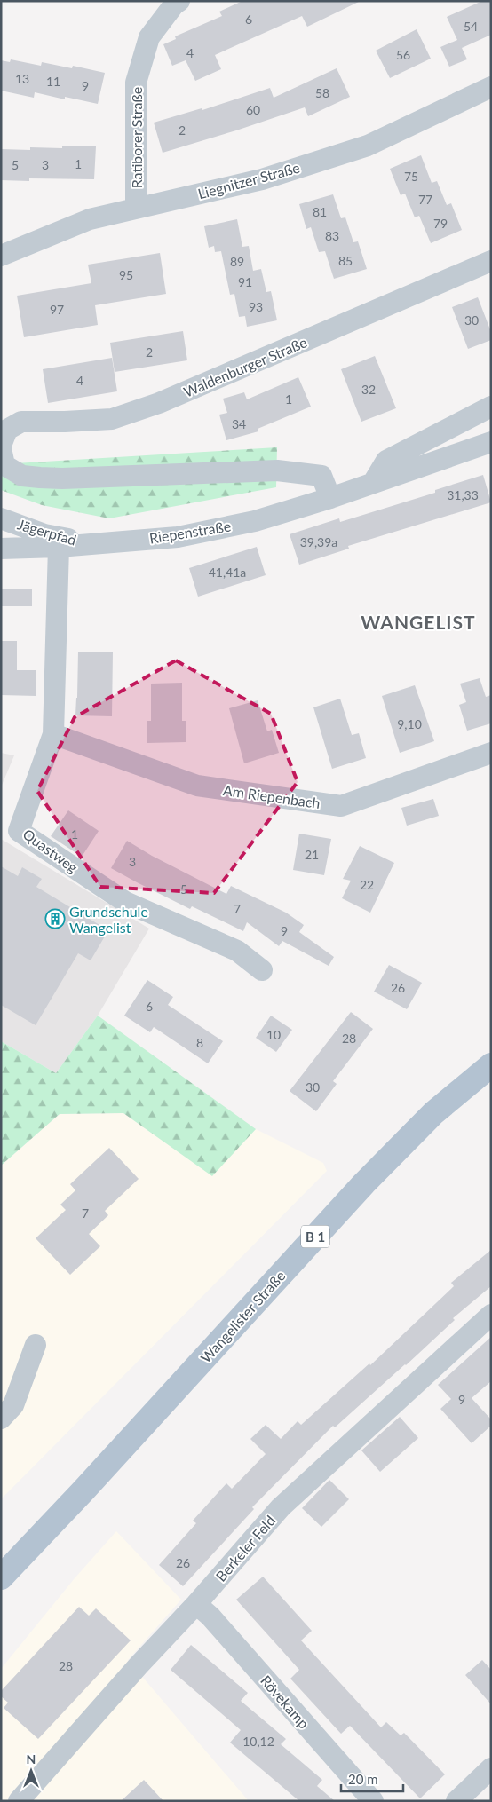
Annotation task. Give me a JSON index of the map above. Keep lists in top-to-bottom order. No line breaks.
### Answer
{"streets":{"main road":["B 1","Wangelister Straße"],"street":["Ratiborer Straße","Liegnitzer Straße","Waldenburger Straße","Jägerpfad","Riepenstraße","Am Riepenbach","Quastweg","Berkeler Feld","Rövekamp"]},"crossings":[["Ratiborer Straße","Liegnitzer Straße"],["Waldenburger Straße","Riepenstraße"],["Jägerpfad","Riepenstraße"],["Riepenstraße","Quastweg"],["Am Riepenbach","Quastweg"],["Berkeler Feld","Rövekamp"]],"districts":["WANGELIST"],"places":{"building":["Grundschule Wangelist"]},"house_numbers":["6","54","4","56","13","11","9","58","60","2","1","5","3","75","77","81","79","83","85","89","95","91","93","97","30","2","4","32","1","34","31,33","39,39a","41,41a","9,10","1","21","3","22","5","7","9","26","6","10","28","8","30","7","9","26","28","10,12"],"scale_bar":"20 m","north":"top"}
